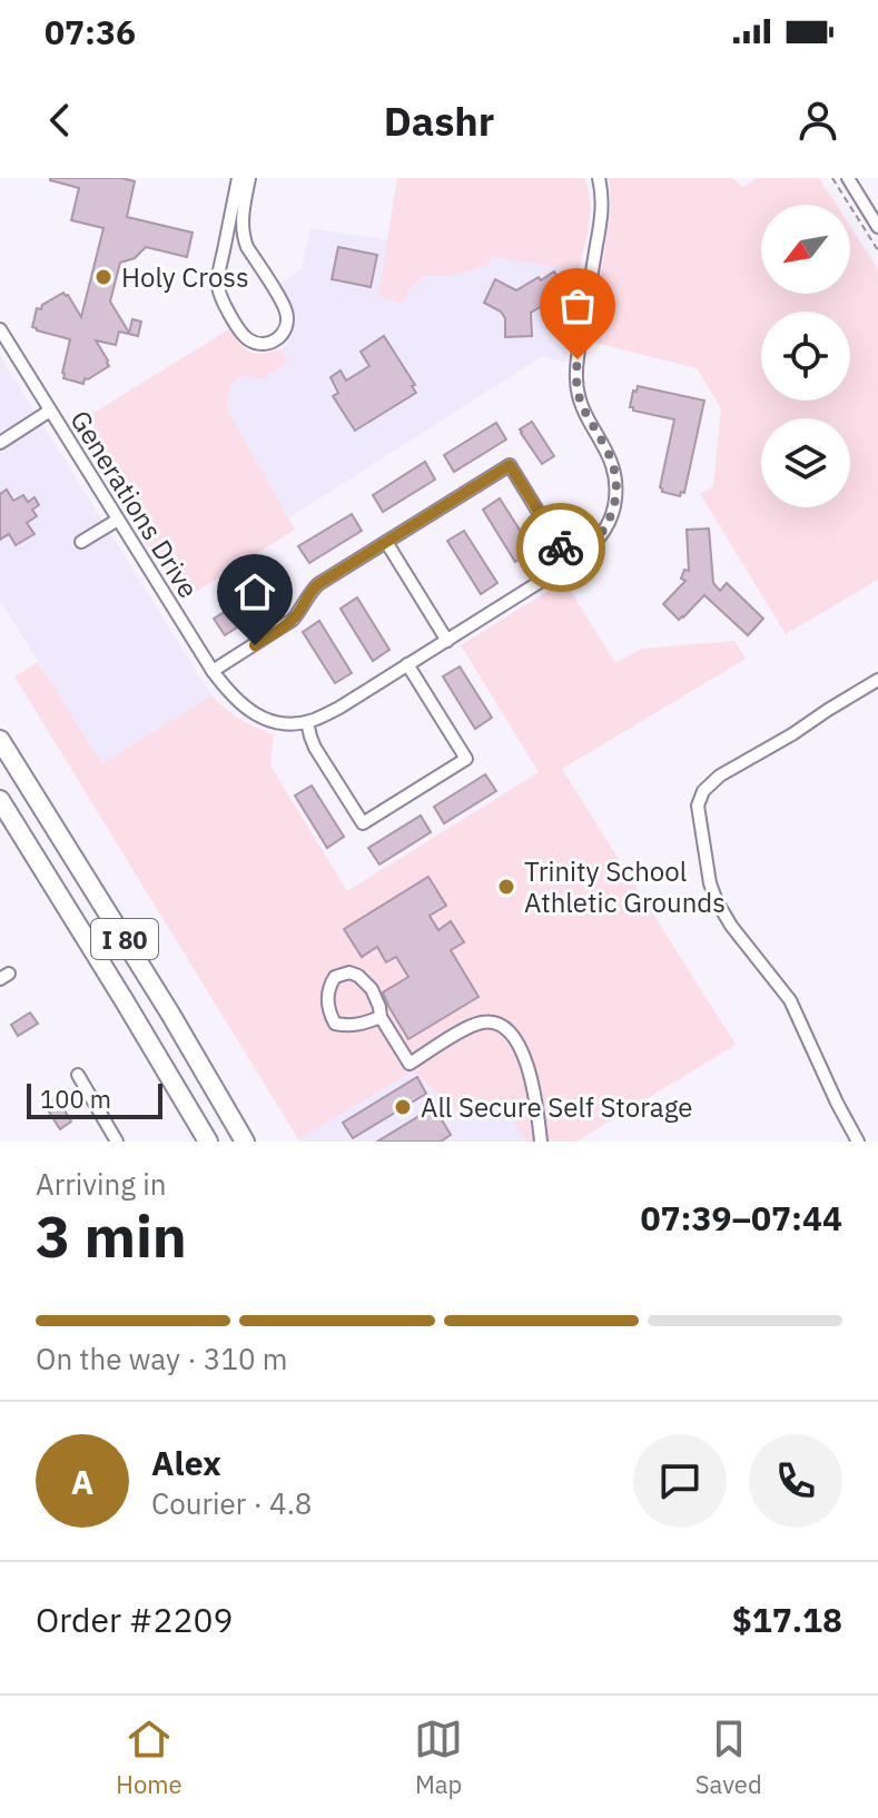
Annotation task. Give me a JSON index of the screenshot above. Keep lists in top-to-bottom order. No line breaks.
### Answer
{"streets":{"highway":["I 80"],"street":["Generations Drive"]},"places":["Holy Cross","Trinity School Athletic Grounds","All Secure Self Storage"],"scale_bar":"100 m","north":"bottom left","page":{"status":"07:36","header":"Dashr","scale":"100 m","heading":["3 min","Arriving in","07:39–07:44"],"panel":["Alex","Courier · 4.8","Order #2209","$17.18"],"bar":"On the way · 310 m","round":"A","tabs":["Home","Map","Saved"]}}
